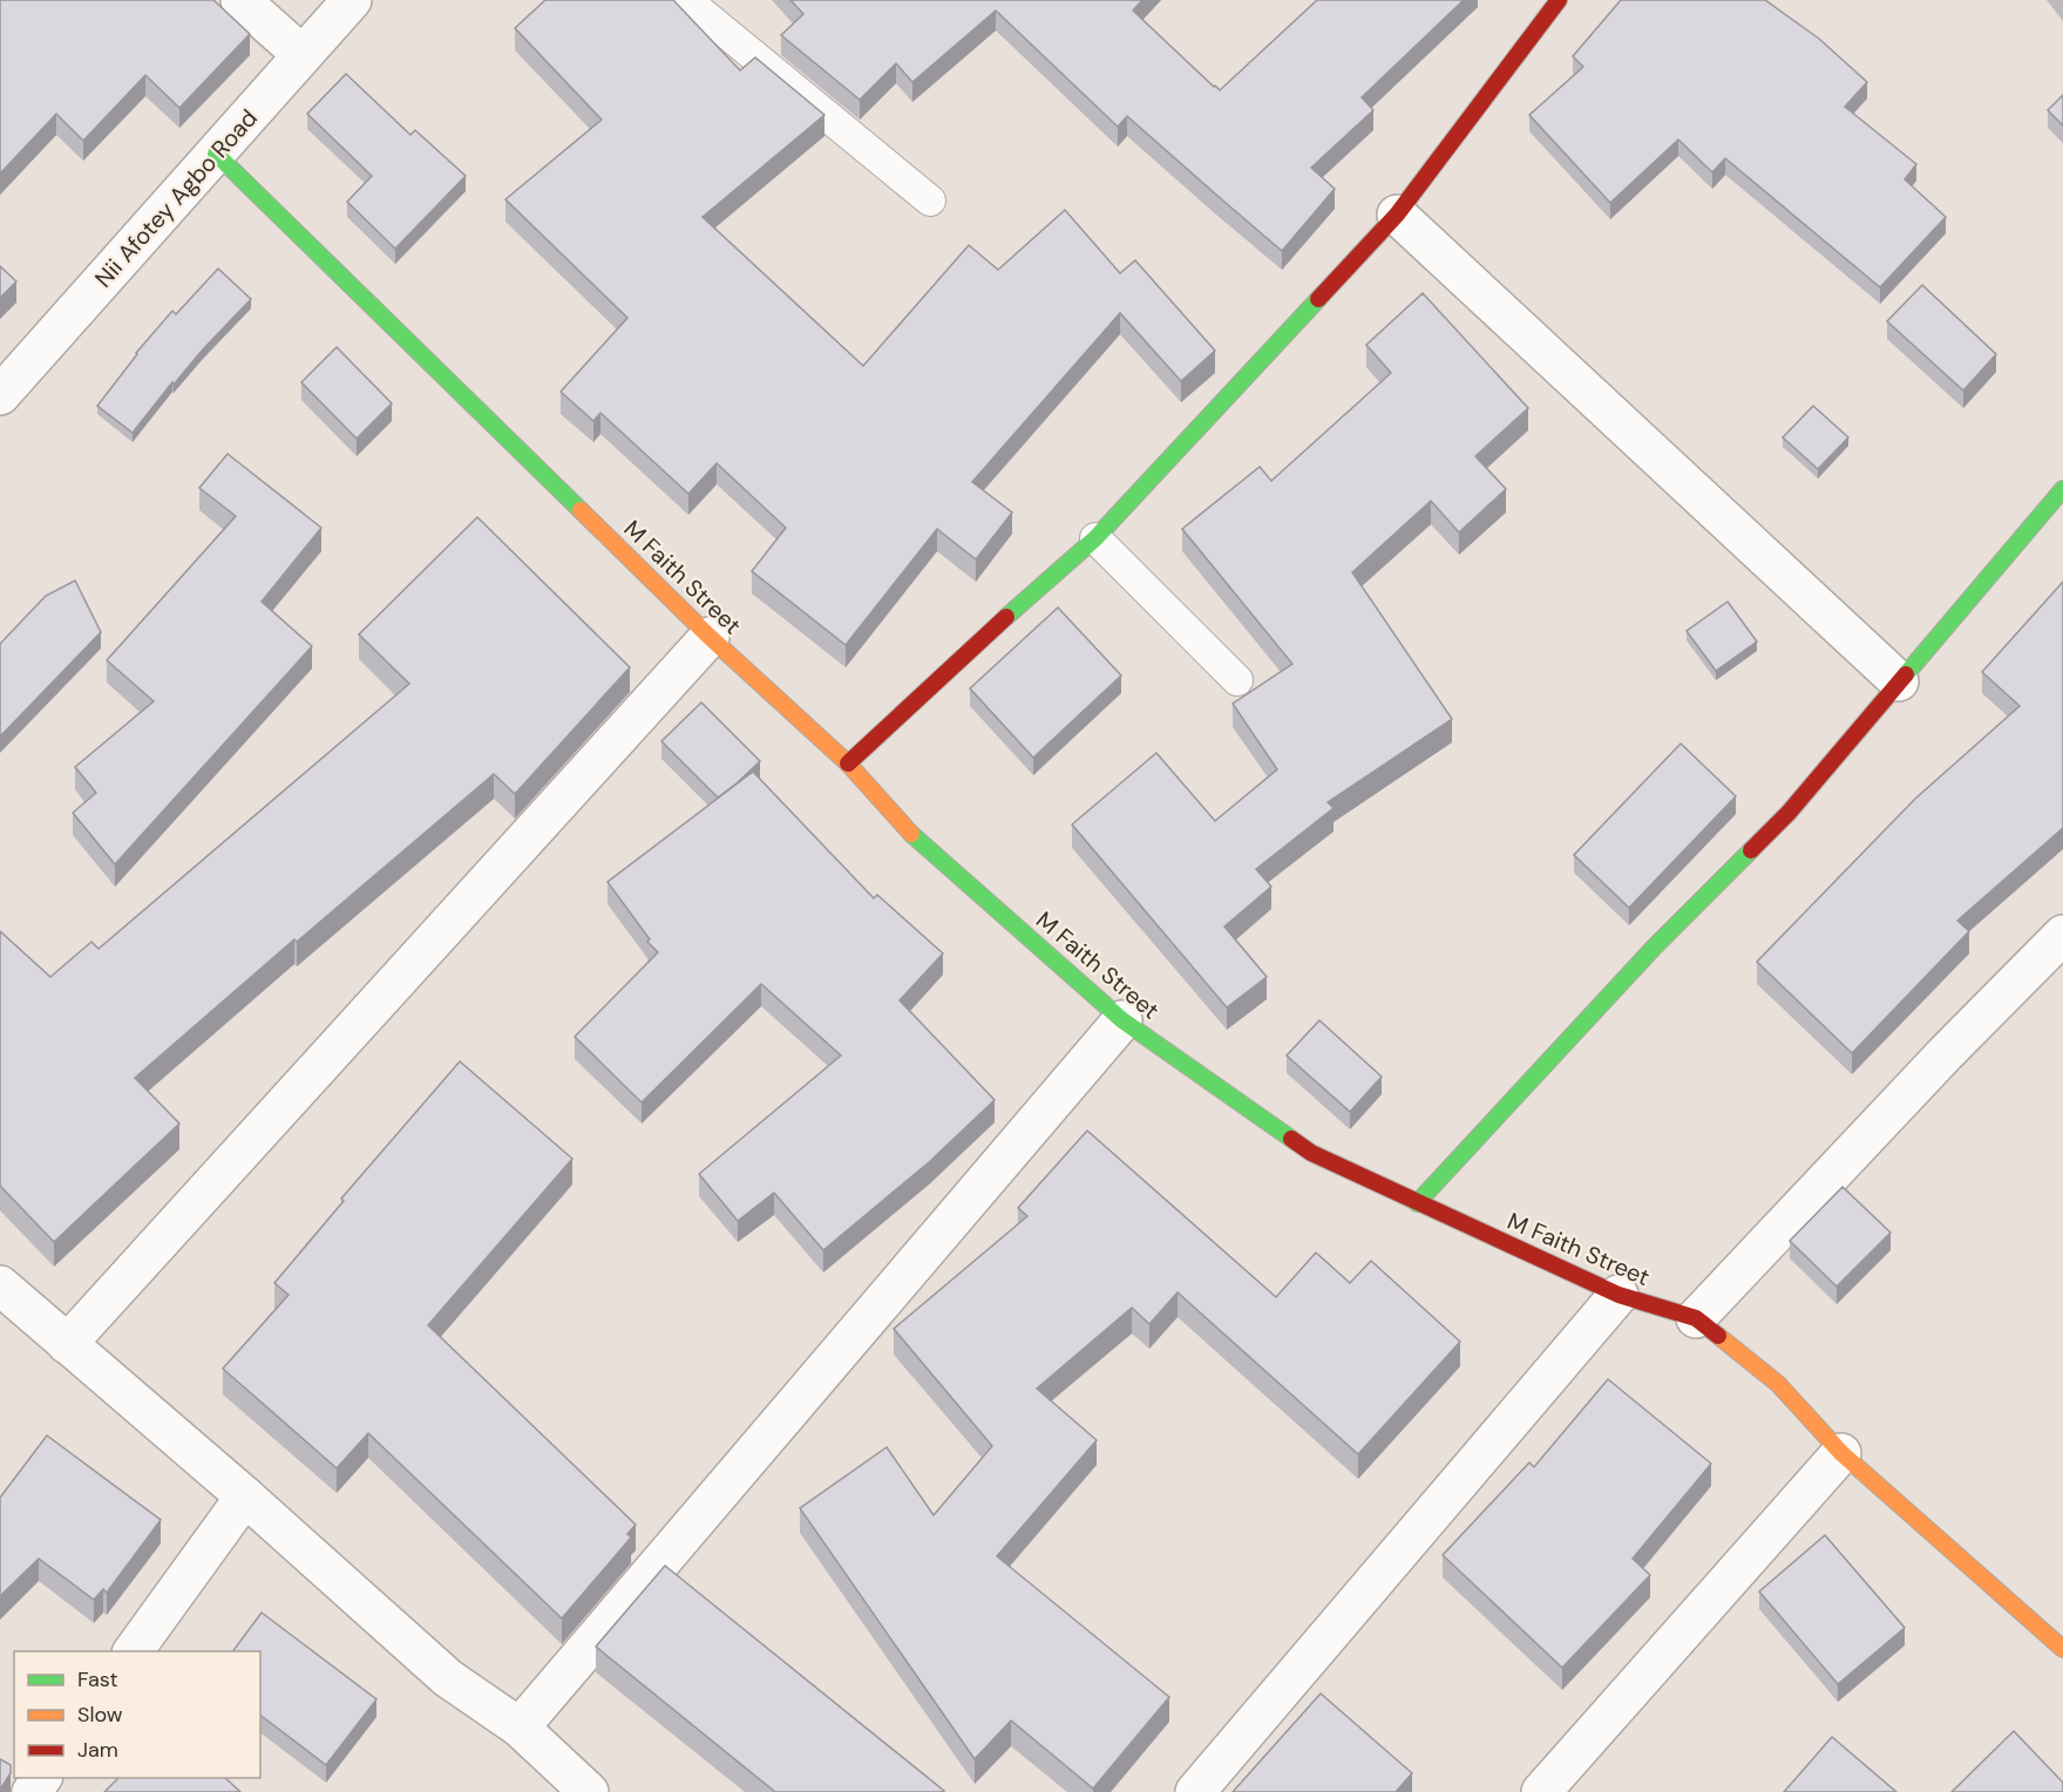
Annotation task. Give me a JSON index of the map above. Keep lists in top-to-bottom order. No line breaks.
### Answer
{"streets":{"street":["Nii Afotey Agbo Road","M Faith Street"]},"crossings":[["Nii Afotey Agbo Road","M Faith Street"]],"legend":["Fast","Slow","Jam"]}
